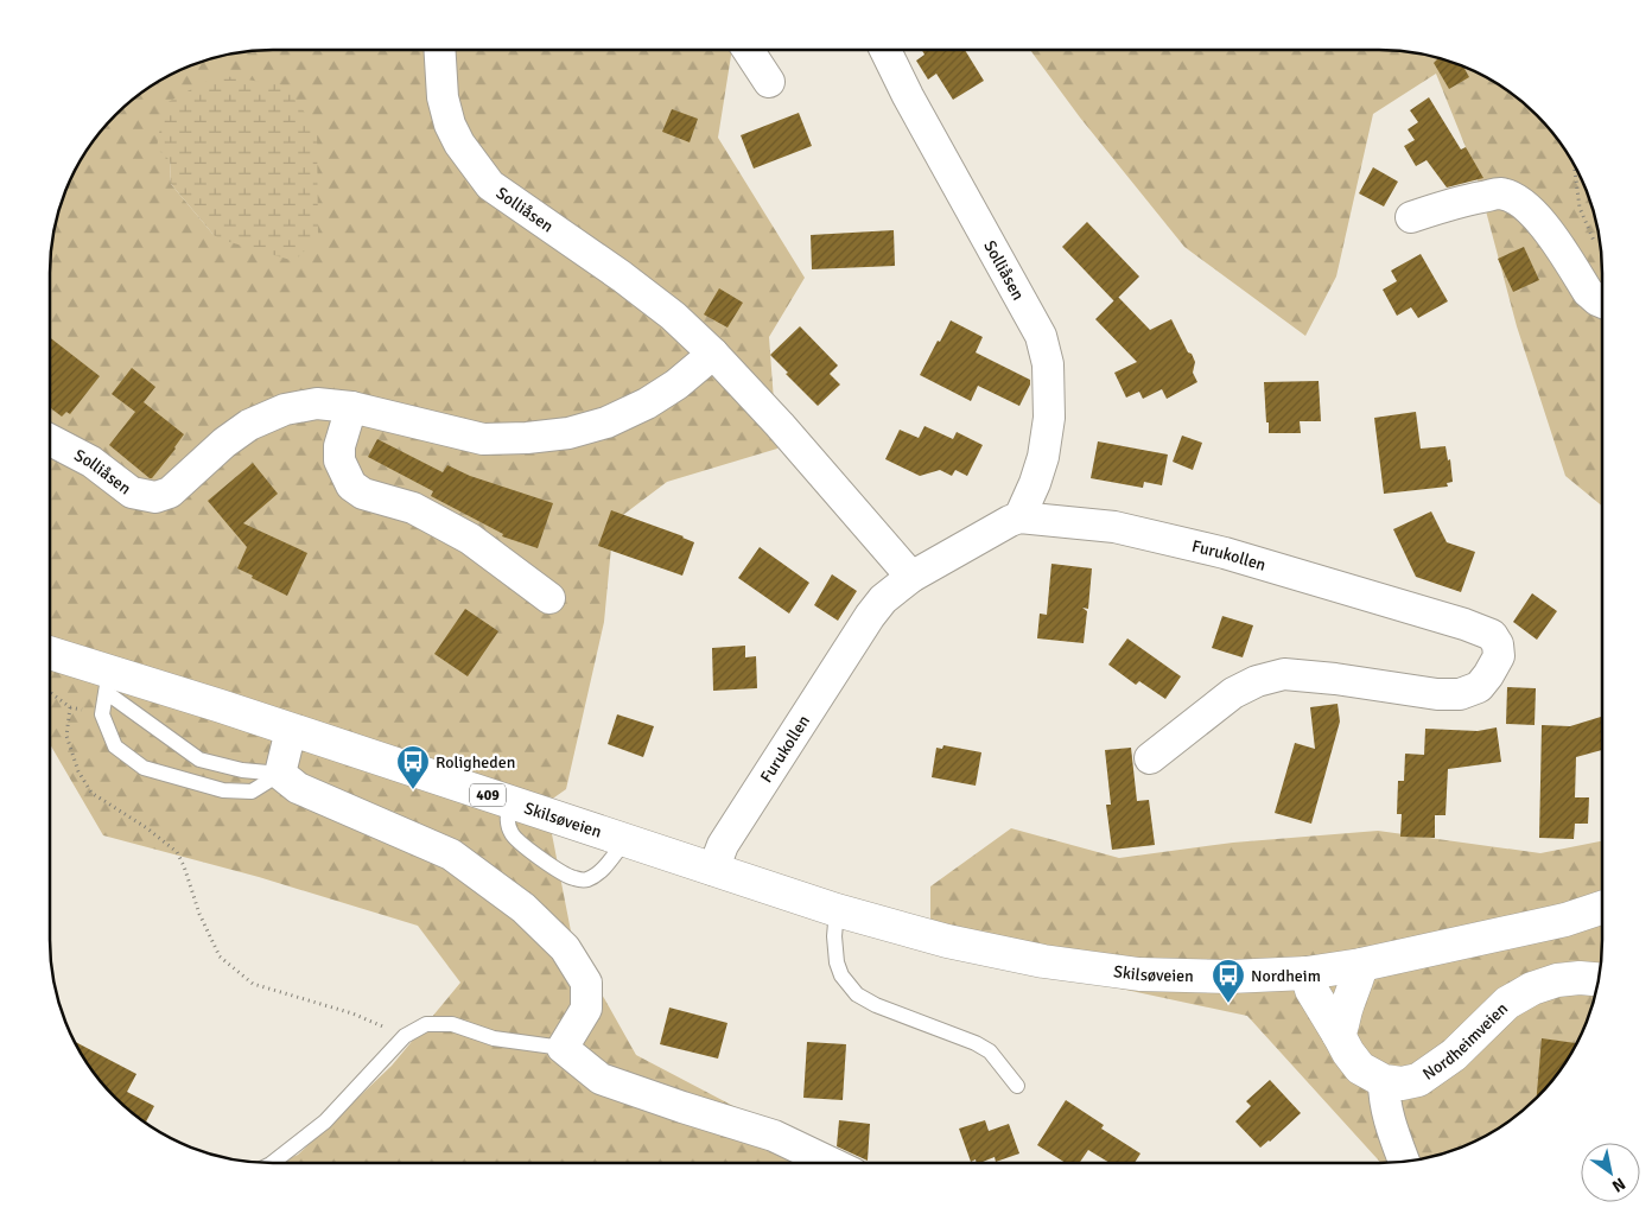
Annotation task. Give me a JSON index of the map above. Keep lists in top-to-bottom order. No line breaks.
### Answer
{"streets":{"main road":["409","Skilsøveien","Nordheimveien"],"street":["Solliåsen","Furukollen"]},"crossings":[["Solliåsen","Furukollen"],["Furukollen","Skilsøveien"]],"places":{"bus stop":["Roligheden","Nordheim"]},"north":"bottom right"}
